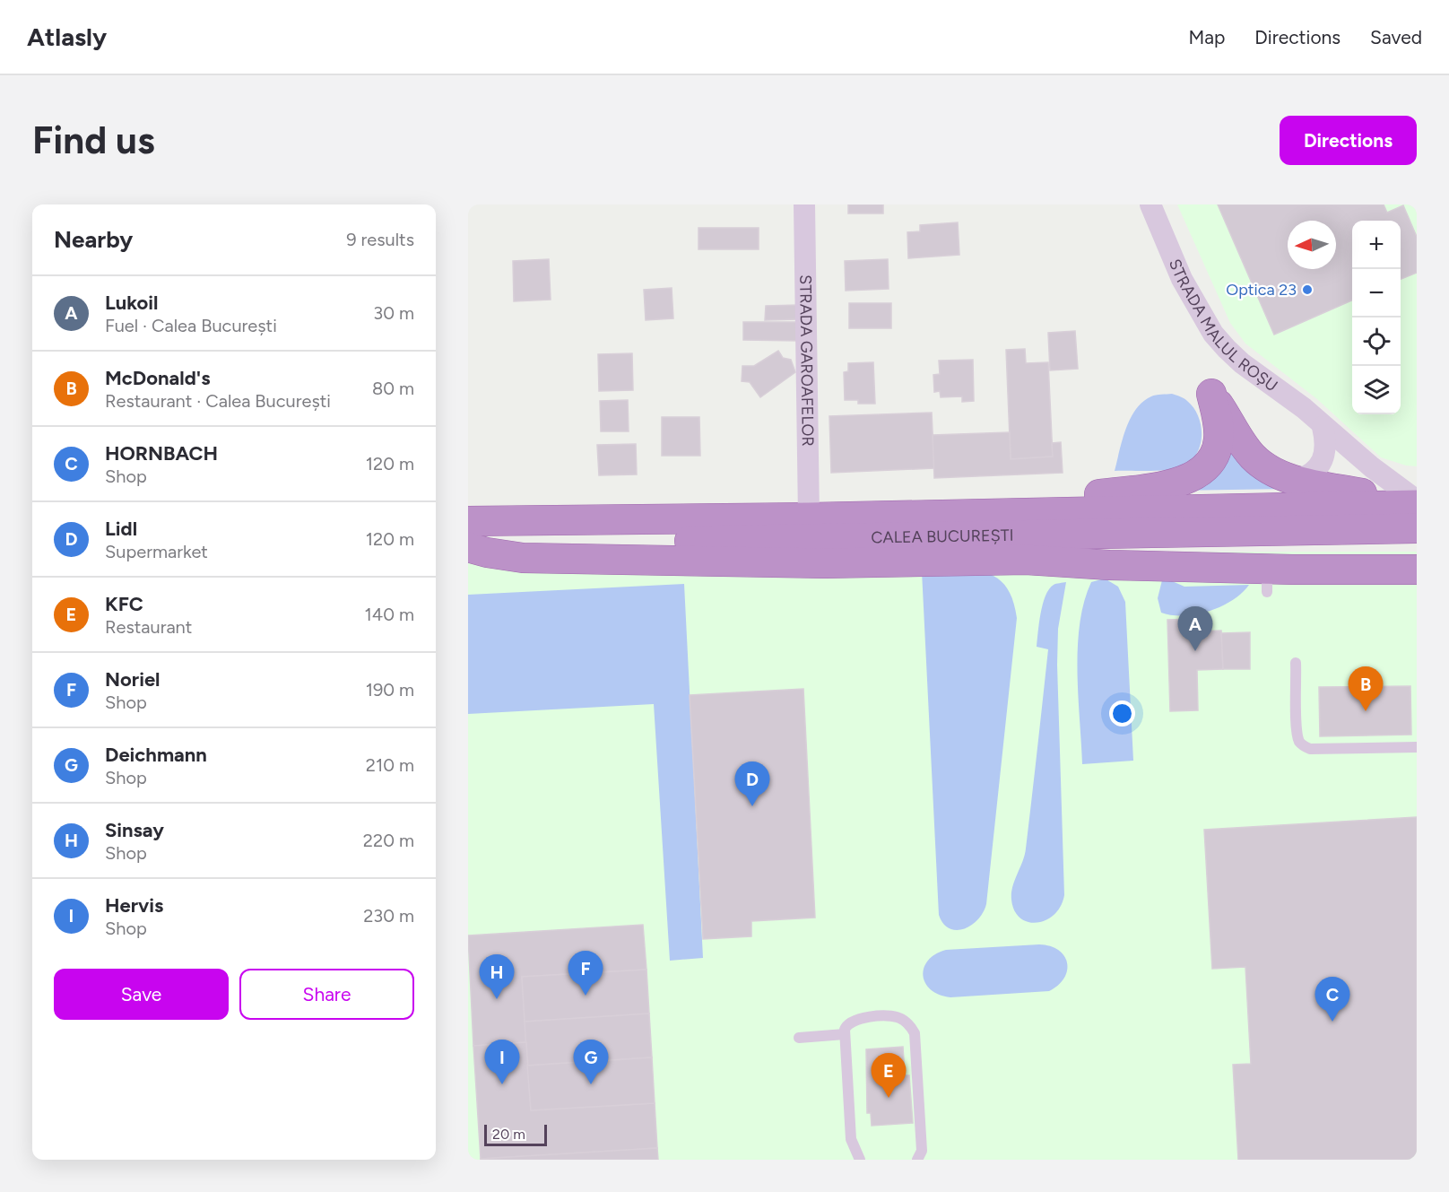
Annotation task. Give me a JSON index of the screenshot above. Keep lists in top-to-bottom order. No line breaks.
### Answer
{"streets":{"highway":["CALEA BUCUREȘTI"],"street":["STRADA MALUL ROȘU","STRADA GAROAFELOR"]},"crossings":[["STRADA MALUL ROȘU","CALEA BUCUREȘTI"],["STRADA GAROAFELOR","CALEA BUCUREȘTI"]],"places":["Optica 23"],"scale_bar":"20 m","north":"left","page":{"header":"Atlasly","nav":["Map","Directions","Saved"],"buttons":["Directions",["Save","Share"]],"title":"Find us","heading":["Nearby","9 results"],"map_buttons":["+","−"],"list":[{"mark":"A","name":"Lukoil","note":"Fuel · Calea București","value":"30 m"},{"mark":"B","name":"McDonald's","note":"Restaurant · Calea București","value":"80 m"},{"mark":"C","name":"HORNBACH","note":"Shop","value":"120 m"},{"mark":"D","name":"Lidl","note":"Supermarket","value":"120 m"},{"mark":"E","name":"KFC","note":"Restaurant","value":"140 m"},{"mark":"F","name":"Noriel","note":"Shop","value":"190 m"},{"mark":"G","name":"Deichmann","note":"Shop","value":"210 m"},{"mark":"H","name":"Sinsay","note":"Shop","value":"220 m"},{"mark":"I","name":"Hervis","note":"Shop","value":"230 m"}],"pins":["A","B","D","F","H","C","G","I","E"],"scale":"20 m"}}
